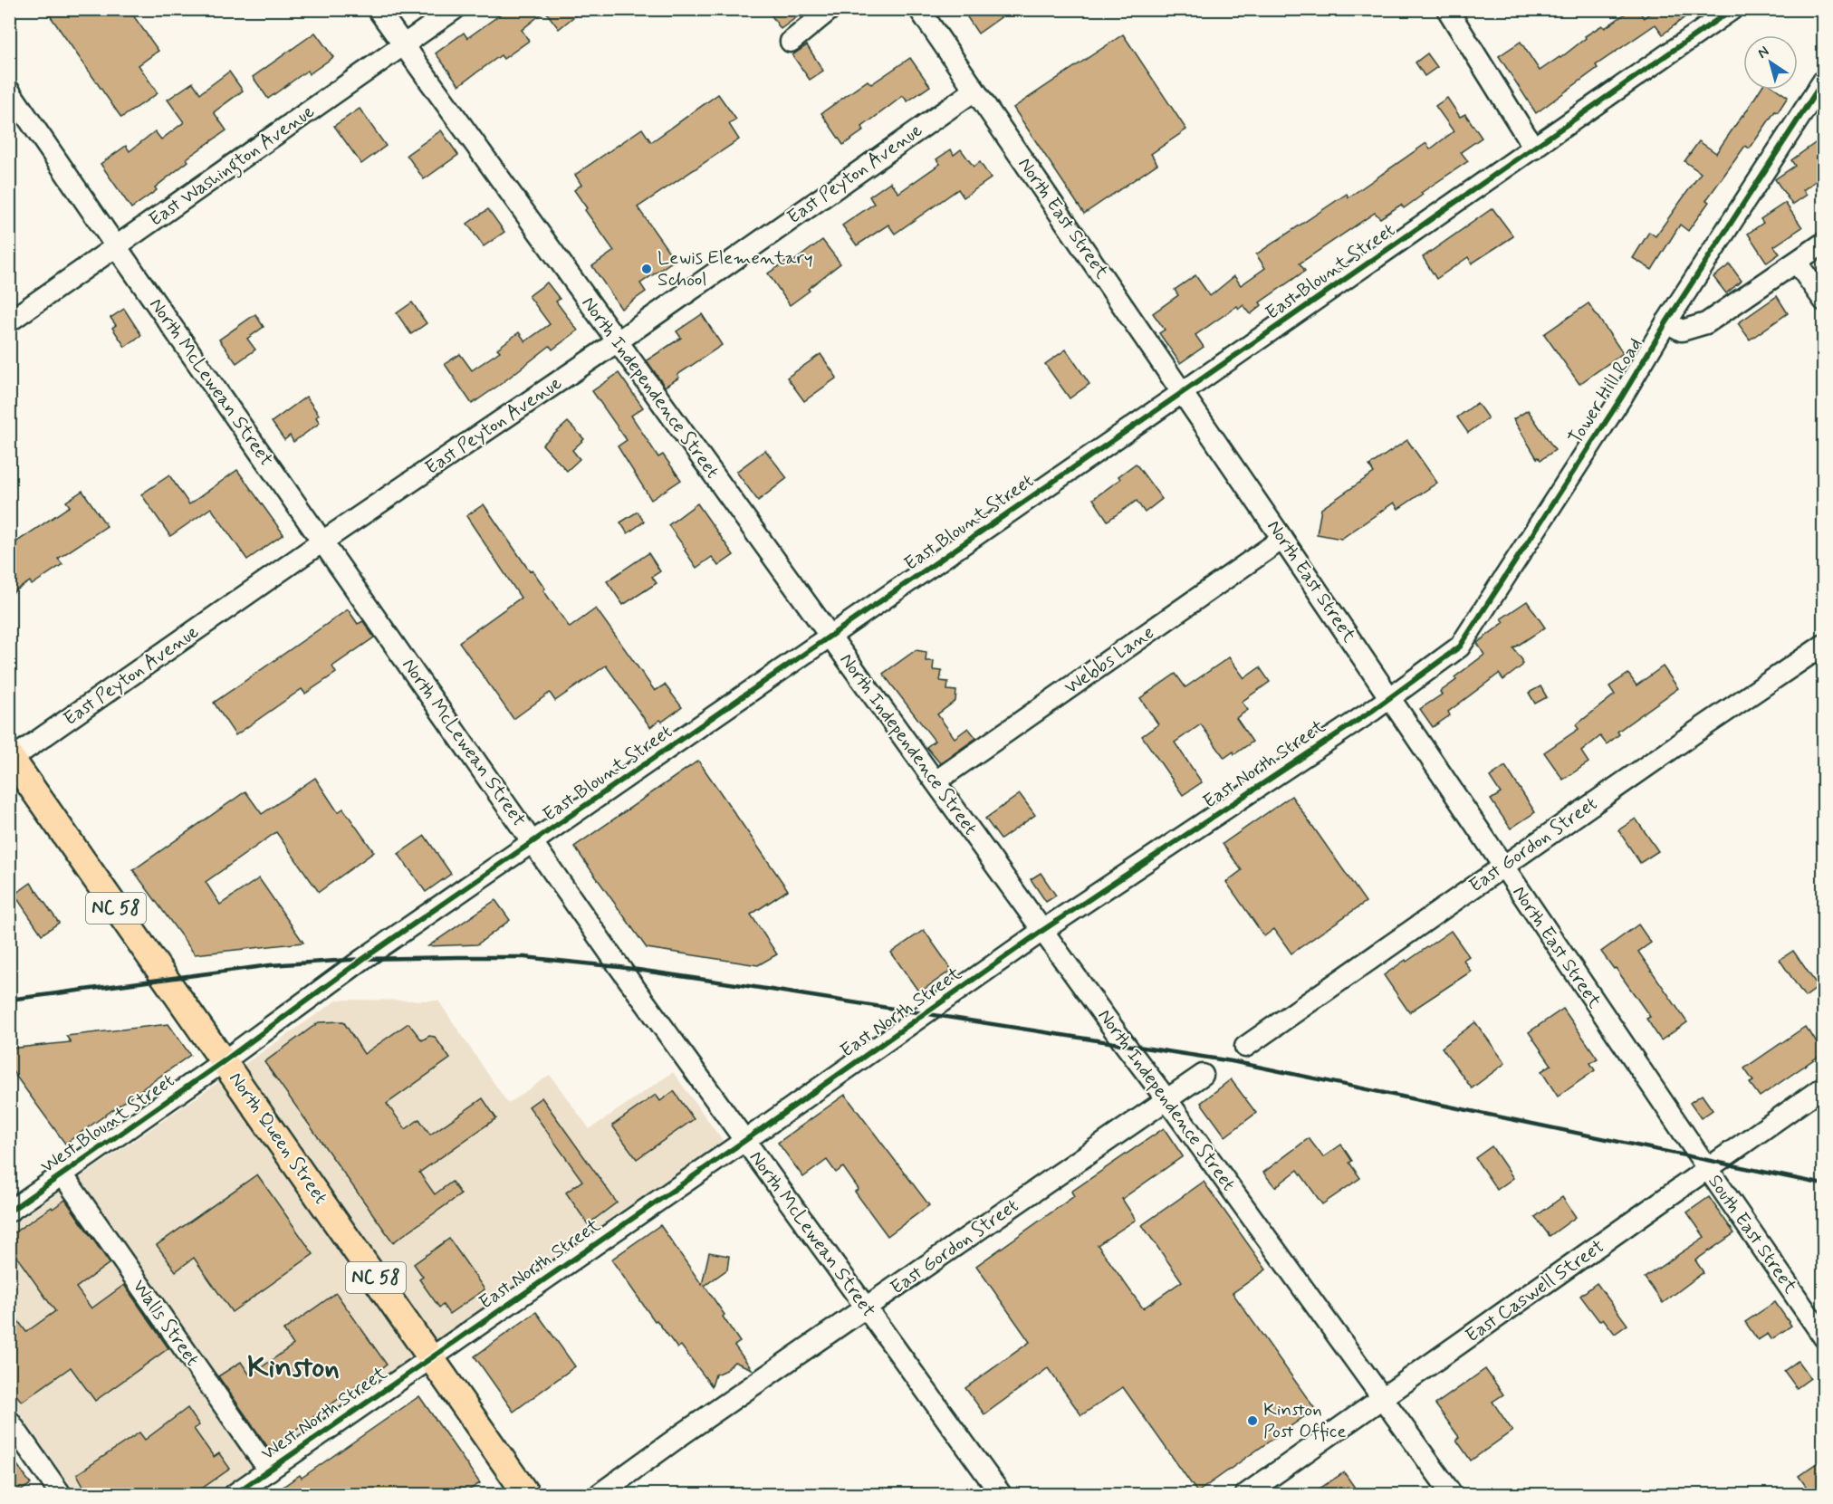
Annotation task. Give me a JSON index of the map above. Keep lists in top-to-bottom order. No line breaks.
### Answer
{"streets":{"main road":["NC 58","North Queen Street"],"street":["East Washington Avenue","East Peyton Avenue","North East Street","East Blount Street","North McLewean Street","North Independence Street","Tower Hill Road","Webbs Lane","East North Street","East Gordon Street","West Blount Street","South East Street","East Caswell Street","Walls Street","West North Street"]},"crossings":[["East Washington Avenue","North McLewean Street"],["East Washington Avenue","North Independence Street"],["East Peyton Avenue","North East Street"],["East Peyton Avenue","North McLewean Street"],["East Peyton Avenue","North Independence Street"],["East Peyton Avenue","North Queen Street"],["North East Street","East Blount Street"],["North East Street","Tower Hill Road"],["North East Street","Webbs Lane"],["North East Street","East North Street"],["North East Street","East Gordon Street"],["North East Street","South East Street"],["North East Street","East Caswell Street"],["East Blount Street","North McLewean Street"],["East Blount Street","North Independence Street"],["East Blount Street","West Blount Street"],["East Blount Street","North Queen Street"],["North McLewean Street","East North Street"],["North McLewean Street","East Gordon Street"],["North Independence Street","Webbs Lane"],["North Independence Street","East North Street"],["North Independence Street","East Gordon Street"],["North Independence Street","East Caswell Street"],["Tower Hill Road","East North Street"],["East North Street","North Queen Street"],["East North Street","West North Street"],["West Blount Street","North Queen Street"],["West Blount Street","Walls Street"],["North Queen Street","West North Street"],["South East Street","East Caswell Street"],["Walls Street","West North Street"]],"districts":["Kinston"],"places":["Lewis Elementary School","Kinston Post Office"],"north":"top left"}
